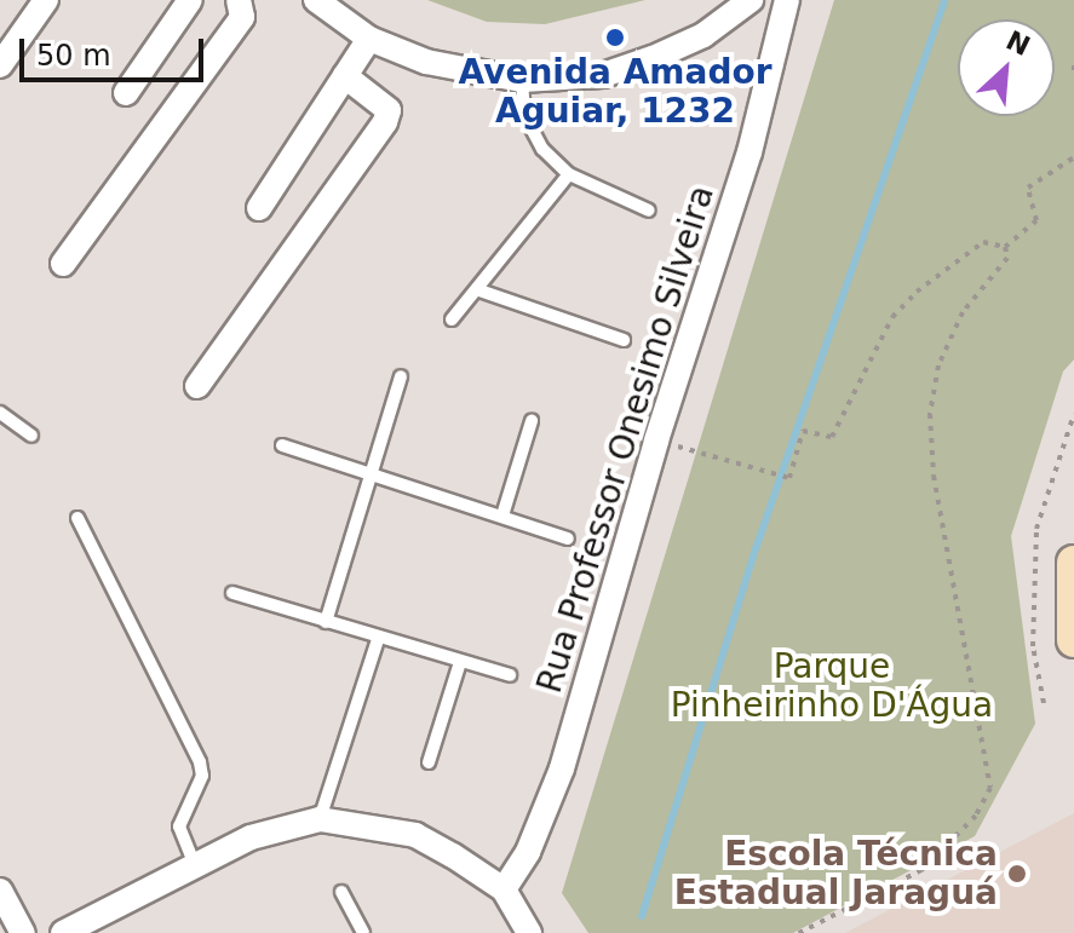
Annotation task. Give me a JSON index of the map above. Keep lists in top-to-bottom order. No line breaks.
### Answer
{"streets":{"street":["Rua Professor Onesimo Silveira"]},"parks":["Parque Pinheirinho D'Água"],"places":["Avenida Amador Aguiar, 1232","Escola Técnica Estadual Jaraguá"],"scale_bar":"50 m","north":"top right"}
